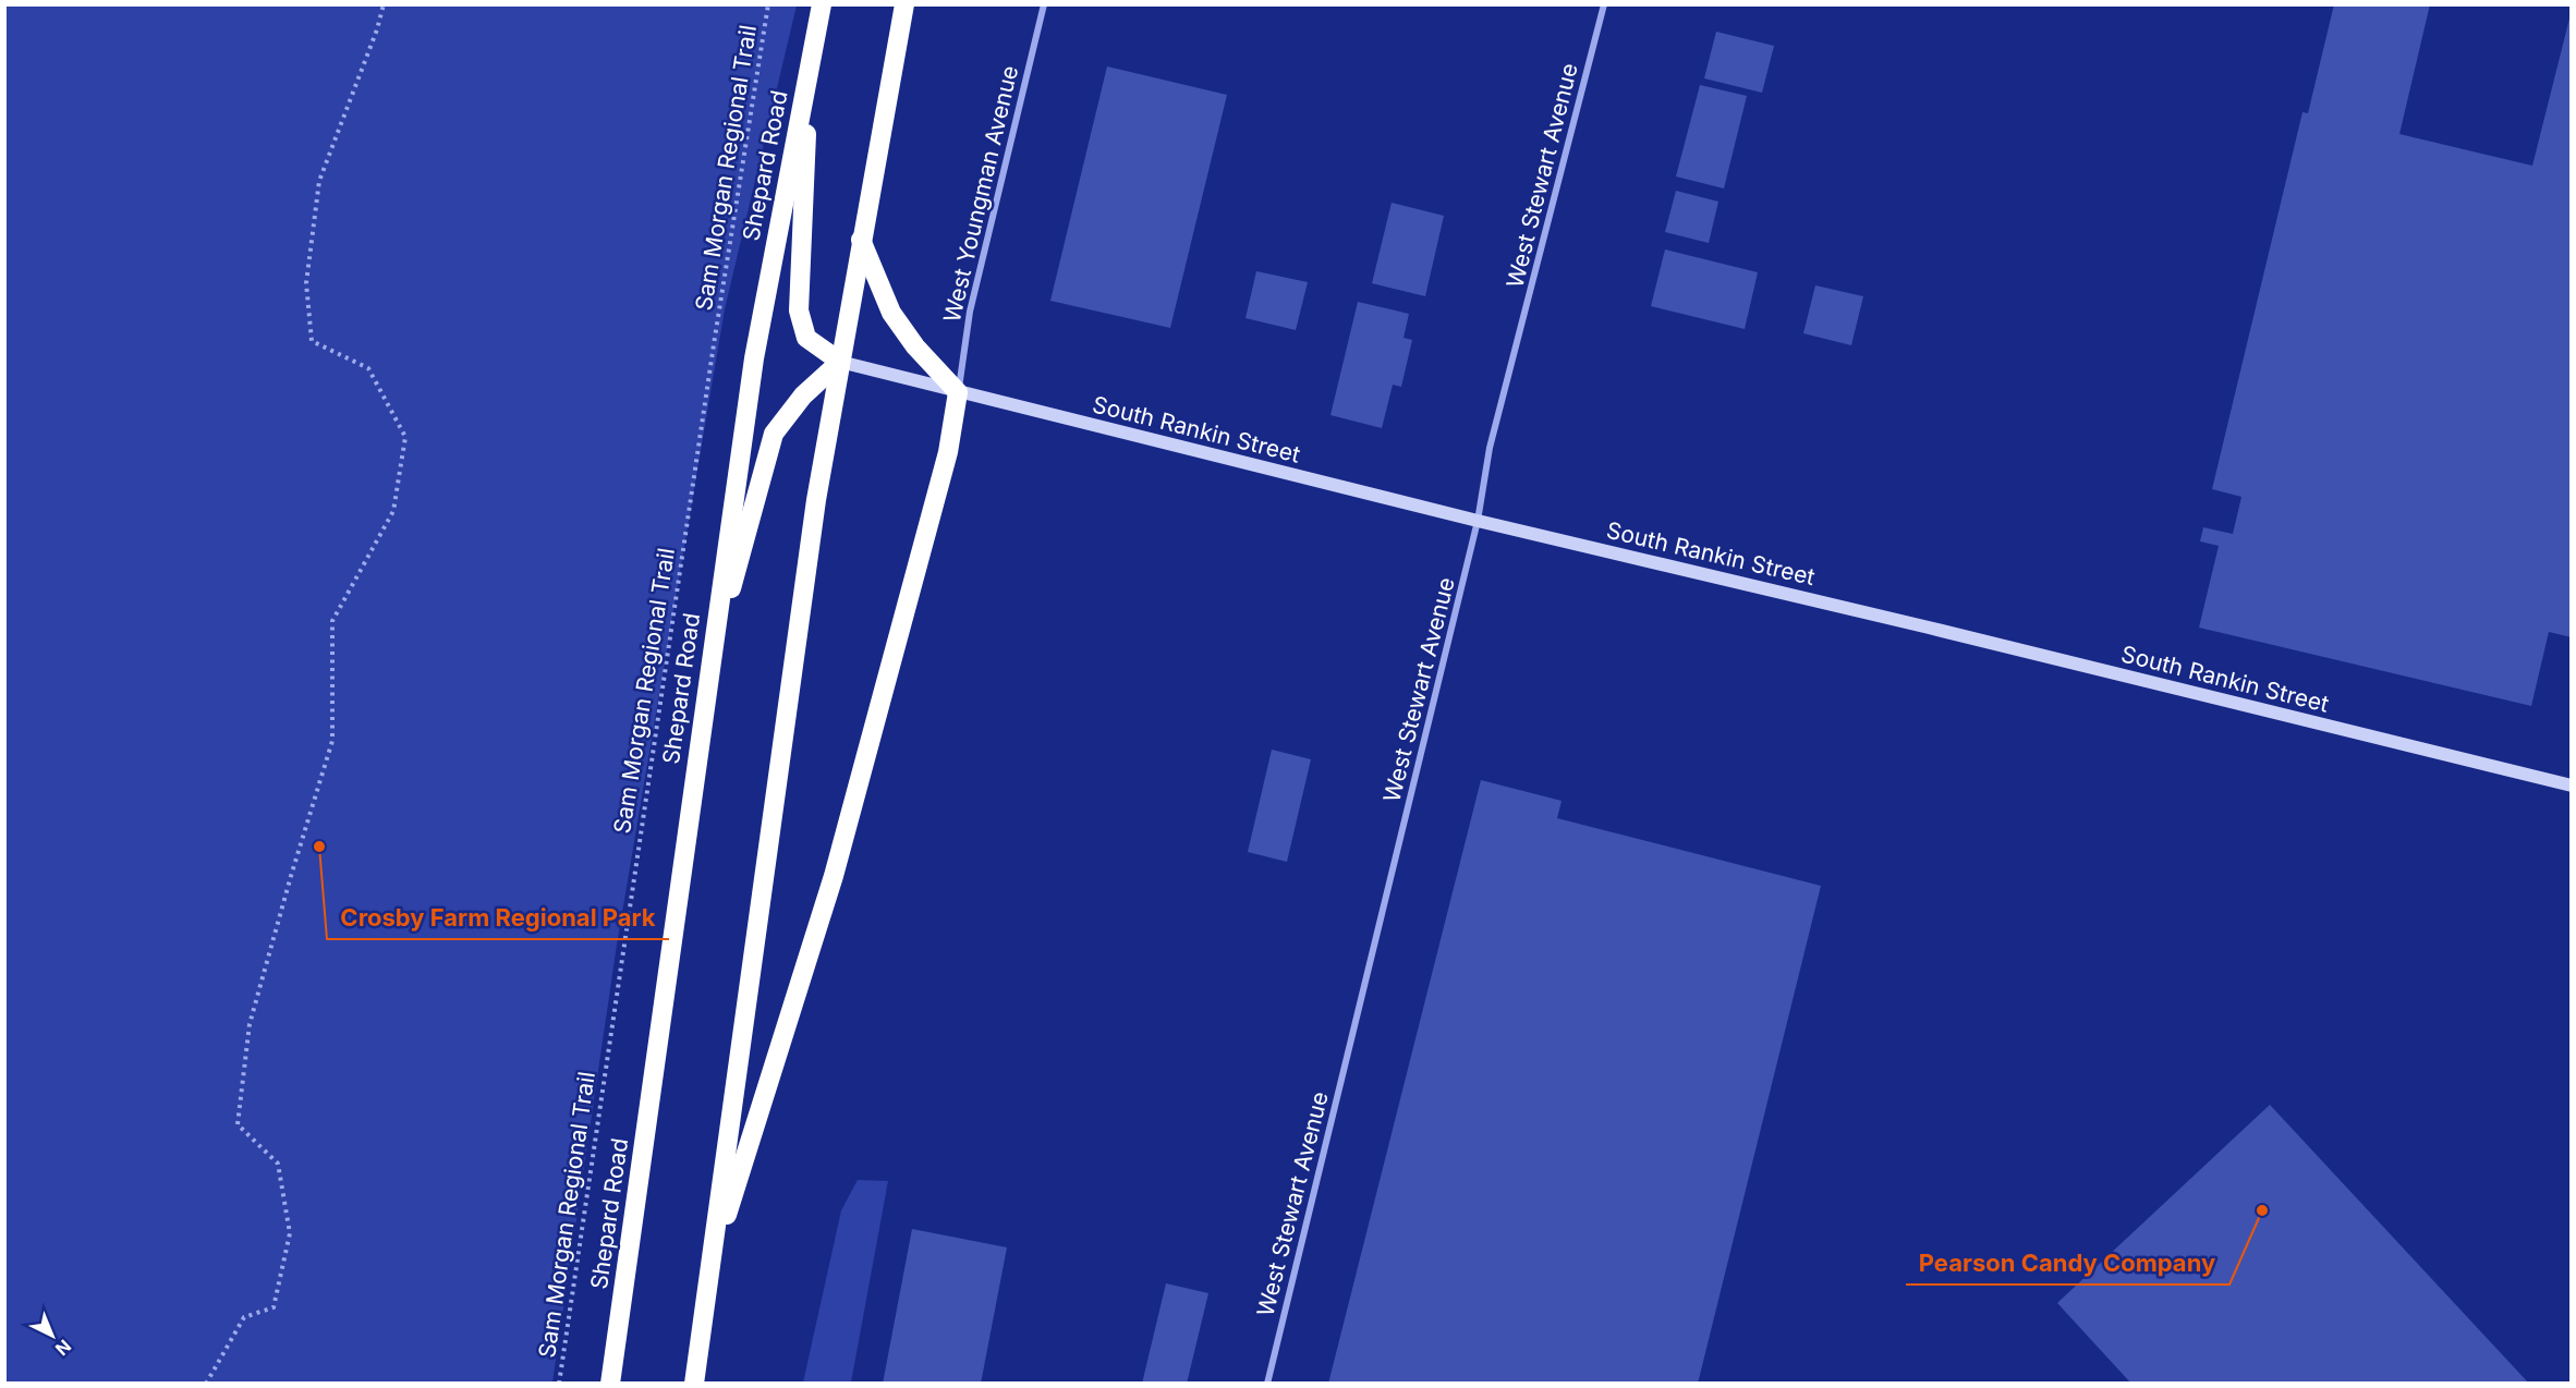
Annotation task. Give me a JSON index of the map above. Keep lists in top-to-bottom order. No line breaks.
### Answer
{"streets":{"highway":["Shepard Road"],"street":["West Stewart Avenue","West Youngman Avenue","South Rankin Street"],"path":["Sam Morgan Regional Trail"]},"crossings":[["West Stewart Avenue","South Rankin Street"],["West Youngman Avenue","South Rankin Street"]],"places":["Crosby Farm Regional Park","Pearson Candy Company"],"north":"bottom right"}
